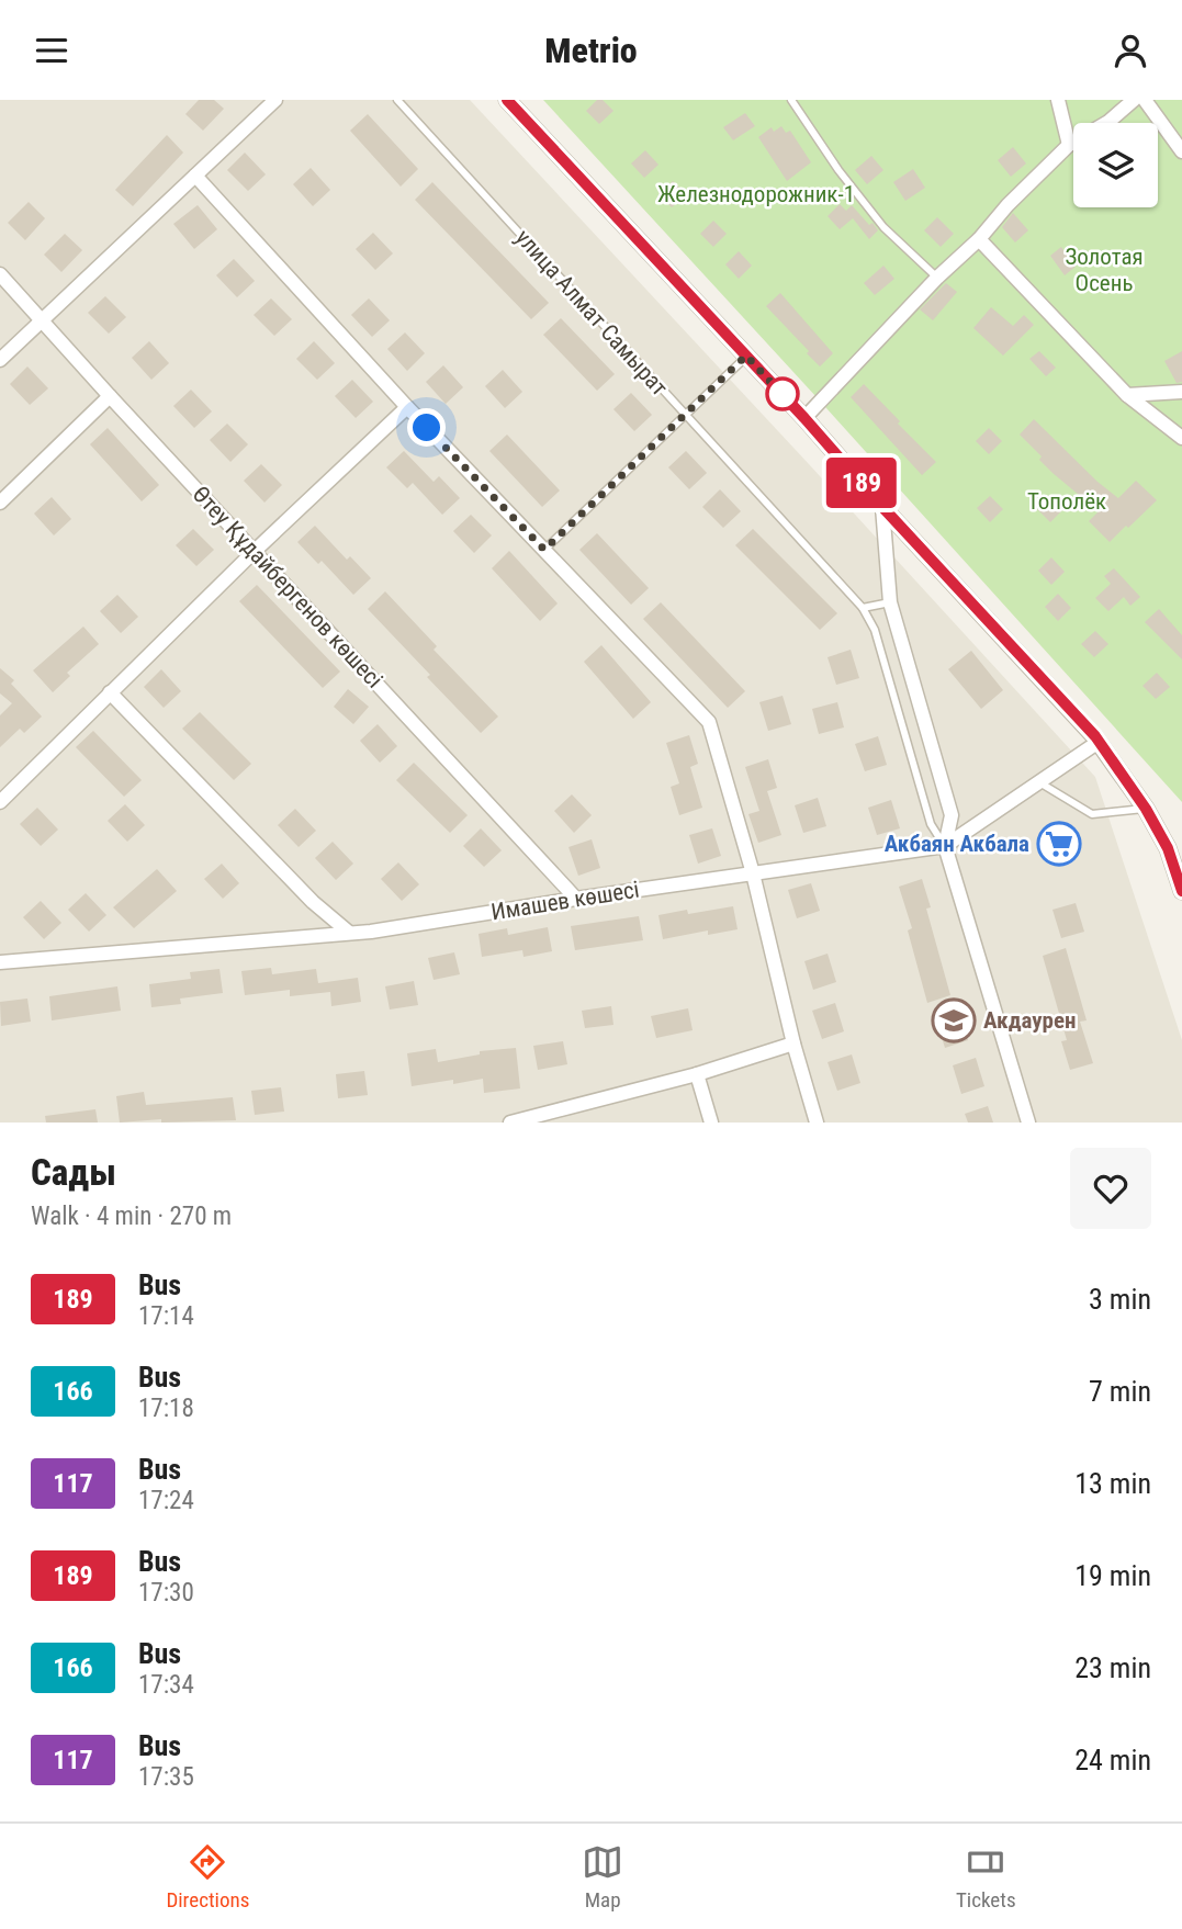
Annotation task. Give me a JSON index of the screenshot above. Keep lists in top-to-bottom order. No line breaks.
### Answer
{"streets":{"street":["Өтеу Құдайбергенов көшесі","Имашев көшесі"],"lane":["улица Алмат Самырат"]},"crossings":[["улица Алмат Самырат","Имашев көшесі"],["Өтеу Құдайбергенов көшесі","Имашев көшесі"]],"parks":["Железнодорожник-1","Золотая Осень","Тополёк"],"places":{"supermarket":["Акбаян Акбала"],"school or university":["Акдаурен"]},"lines":["bus line 189"],"page":{"header":"Metrio","on_map":"189","heading":["Сады","Walk · 4 min · 270 m"],"list":[{"mark":"189","name":"Bus","note":"17:14","value":"3 min"},{"mark":"166","name":"Bus","note":"17:18","value":"7 min"},{"mark":"117","name":"Bus","note":"17:24","value":"13 min"},{"mark":"189","name":"Bus","note":"17:30","value":"19 min"},{"mark":"166","name":"Bus","note":"17:34","value":"23 min"},{"mark":"117","name":"Bus","note":"17:35","value":"24 min"}],"tabs":["Directions","Map","Tickets"]}}
